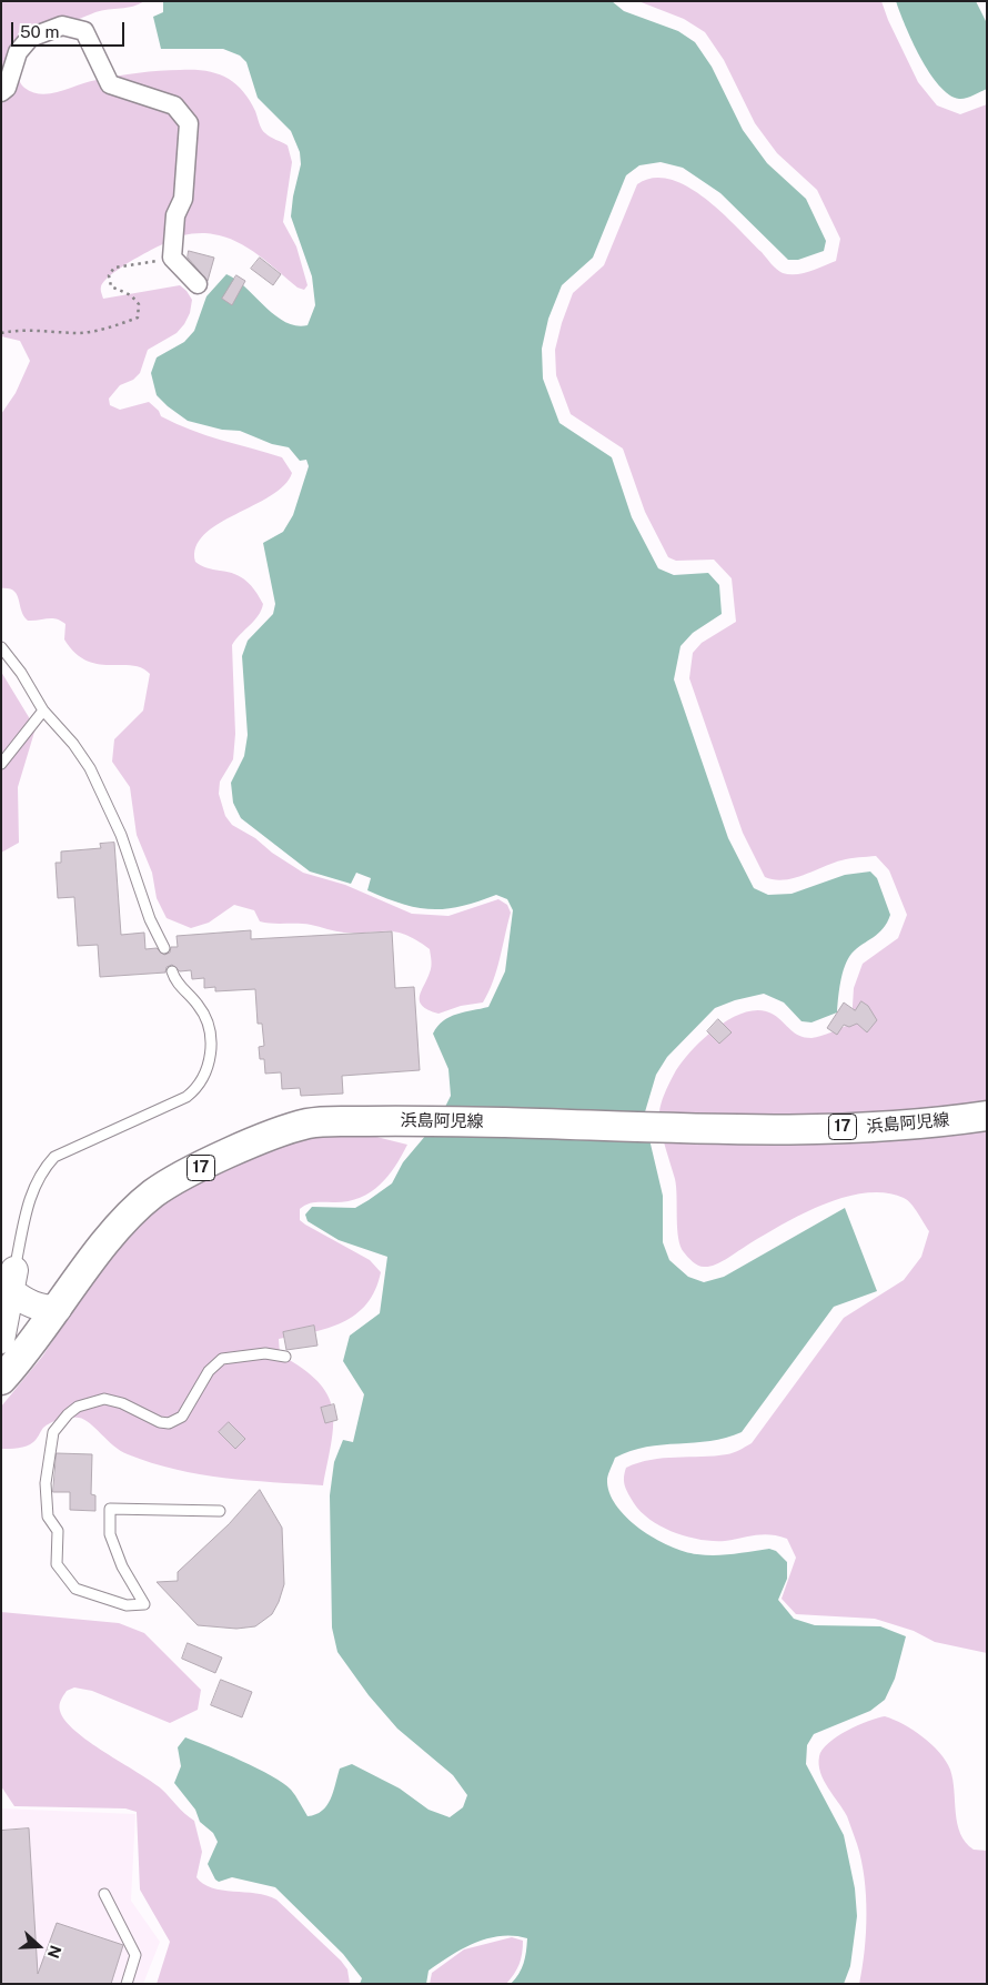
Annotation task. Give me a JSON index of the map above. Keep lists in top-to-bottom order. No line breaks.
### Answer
{"streets":{"main road":["浜島阿児線","17"]},"scale_bar":"50 m","north":"right"}
